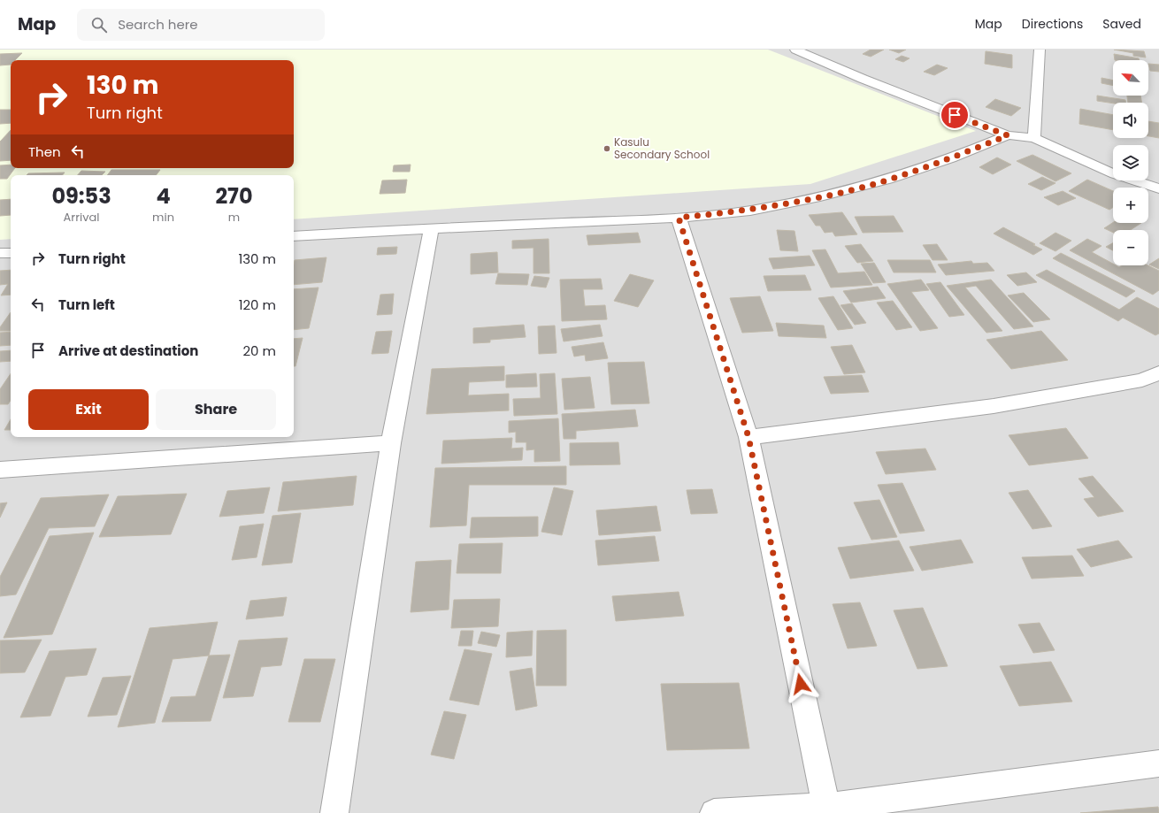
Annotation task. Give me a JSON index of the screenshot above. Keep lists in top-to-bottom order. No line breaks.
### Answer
{"places":["Kasulu Secondary School"],"north":"top left","page":{"header":"Map","search":"Search here","nav":["Map","Directions","Saved"],"map_buttons":["+","−"],"turn":["130 m","Turn right"],"then":"Then","eta":["09:53","Arrival","4","min","270","m"],"list":[{"name":"Turn right","value":"130 m"},{"name":"Turn left","value":"120 m"},{"name":"Arrive at destination","value":"20 m"}],"buttons":["Exit","Share"]}}
